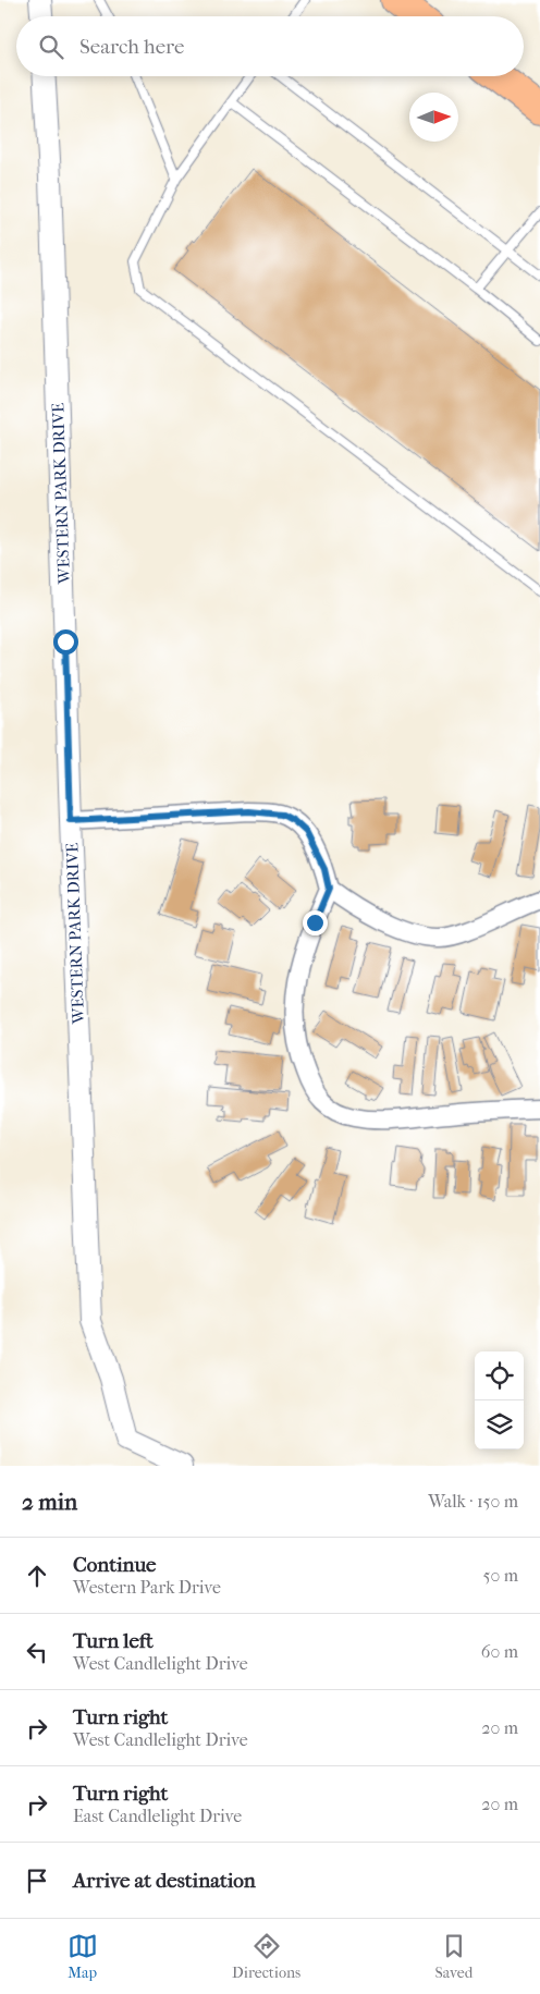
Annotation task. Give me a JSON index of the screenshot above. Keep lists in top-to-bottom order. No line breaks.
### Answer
{"streets":{"street":["WESTERN PARK DRIVE"]},"north":"right","page":{"search":"Search here","heading":["2 min","Walk · 150 m"],"list":[["Continue","Western Park Drive","50 m"],["Turn left","West Candlelight Drive","60 m"],["Turn right","West Candlelight Drive","20 m"],["Turn right","East Candlelight Drive","20 m"],"Arrive at destination"],"nav":["Map","Directions","Saved"]}}
